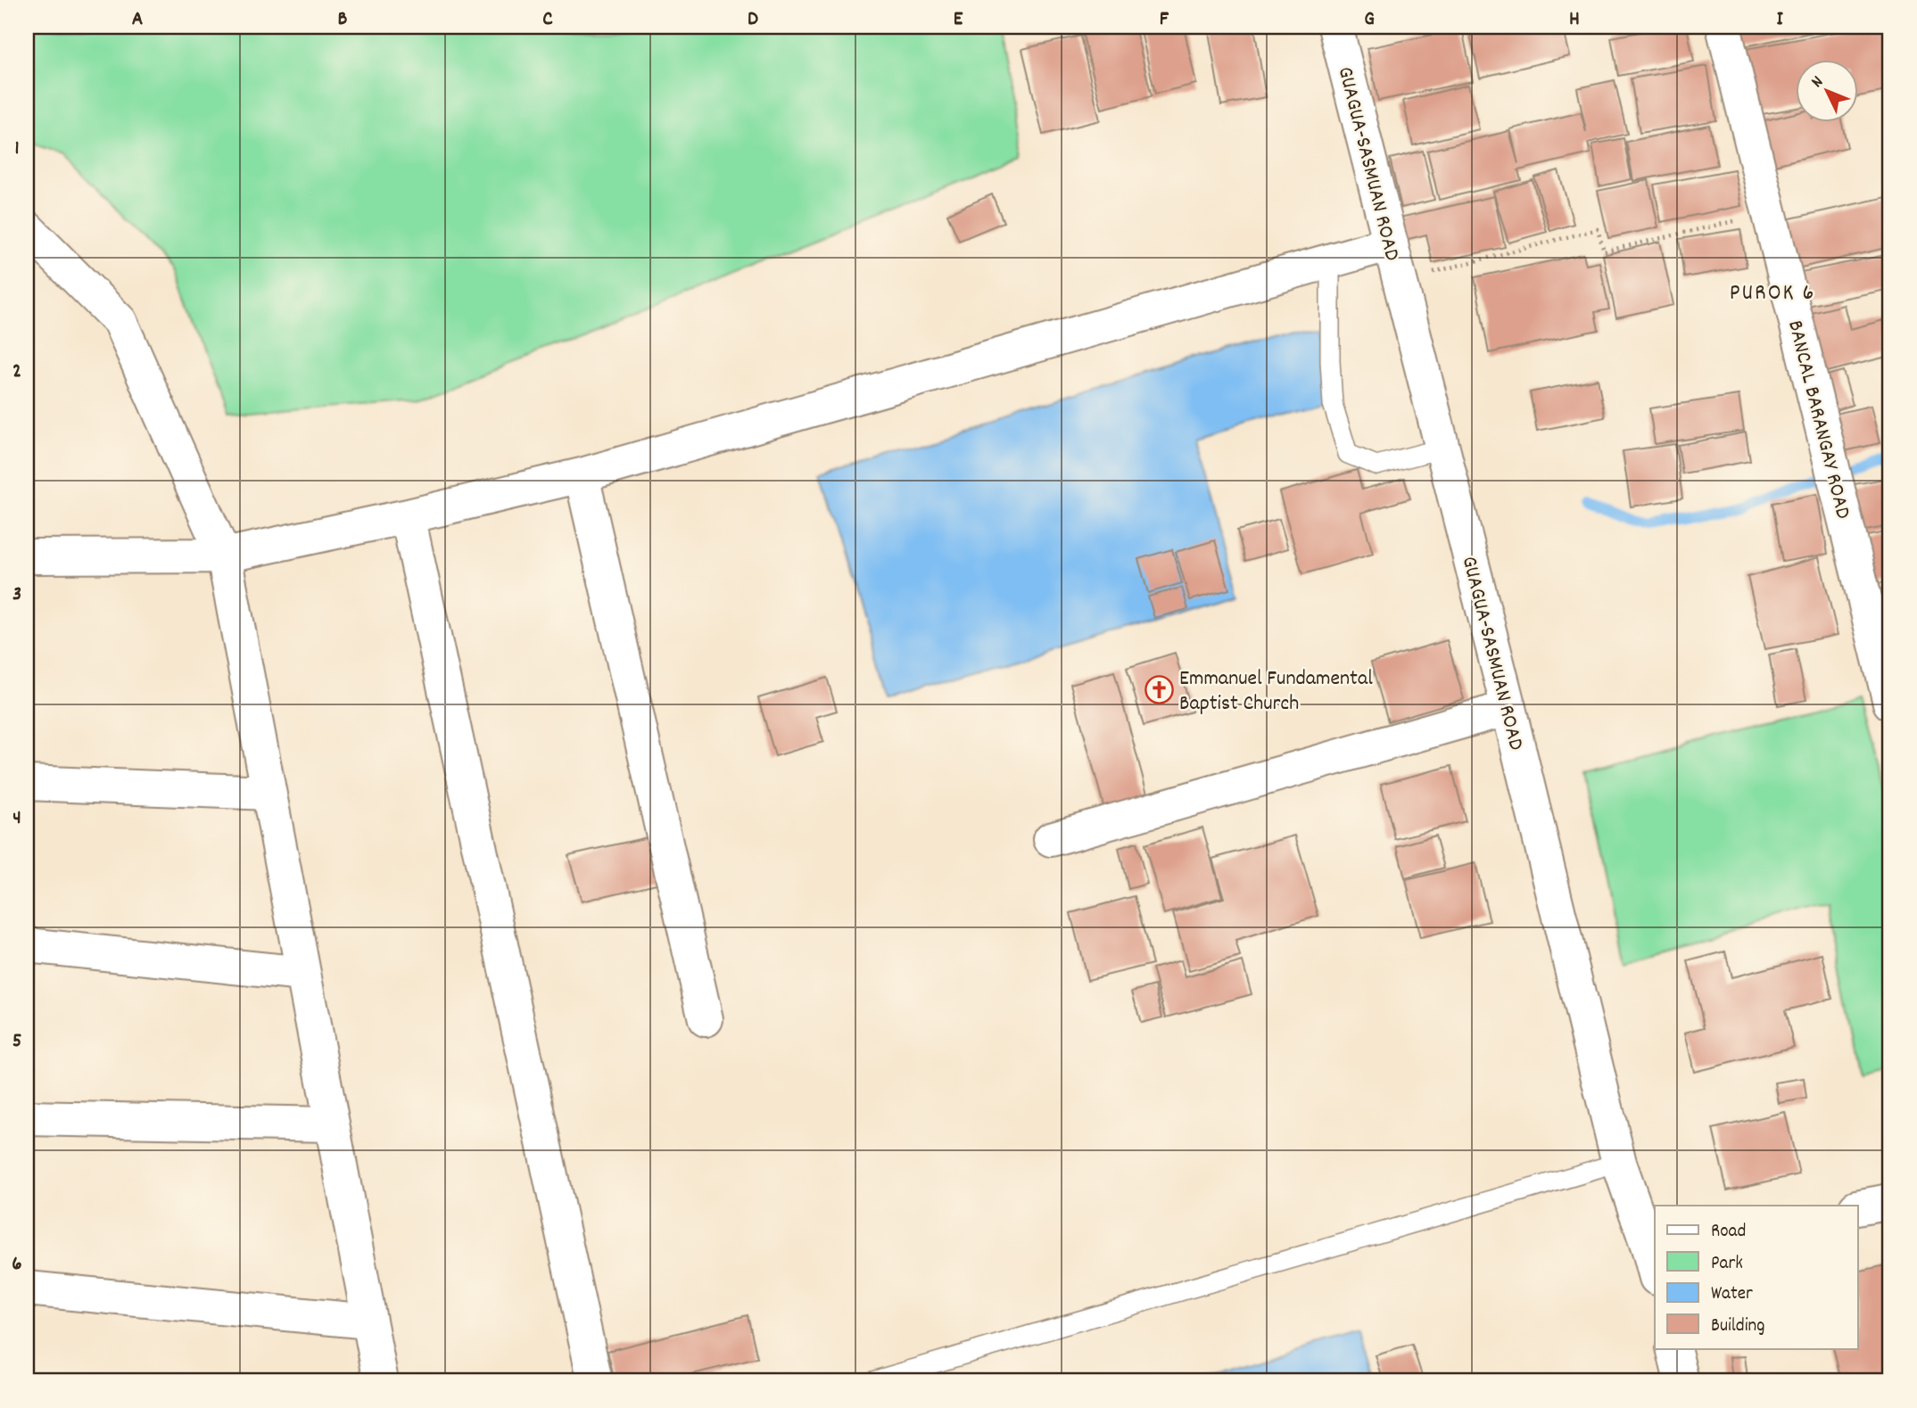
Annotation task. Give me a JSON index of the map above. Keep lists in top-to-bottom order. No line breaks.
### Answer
{"streets":{"street":["GUAGUA-SASMUAN ROAD","BANCAL BARANGAY ROAD"]},"districts":["PUROK 6"],"places":{"church":["Emmanuel Fundamental Baptist Church"]},"legend":["Road","Park","Water","Building"],"north":"top left","grid":{"columns":["A","B","C","D","E","F","G","H","I"],"rows":["1","2","3","4","5","6"]}}
